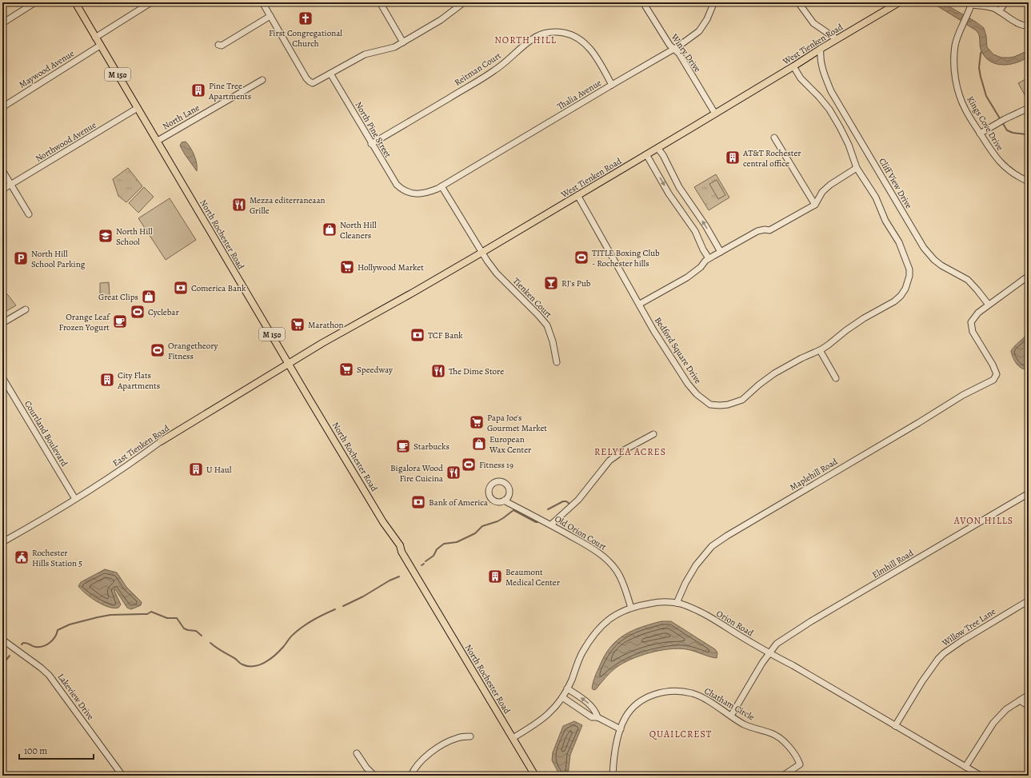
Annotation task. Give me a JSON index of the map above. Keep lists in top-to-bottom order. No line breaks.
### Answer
{"streets":{"main road":["West Tienken Road","M 150","North Rochester Road","East Tienken Road"],"street":["Winry Drive","Maywood Avenue","Reitman Court","Thalia Avenue","North Lane","Kings Cove Drive","North Pine Street","Northwood Avenue","Cliff View Drive","Tienken Court","Bedford Square Drive","Courtland Boulevard","Maplehill Road","Old Orion Court","Elmhill Road","Orion Road","Willow Tree Lane","Lakeview Drive","Chatham Circle"]},"crossings":[["West Tienken Road","Winry Drive"],["West Tienken Road","Cliff View Drive"],["West Tienken Road","North Rochester Road"],["West Tienken Road","Tienken Court"],["West Tienken Road","Bedford Square Drive"],["West Tienken Road","East Tienken Road"],["Winry Drive","Thalia Avenue"],["Maywood Avenue","M 150"],["Reitman Court","Thalia Avenue"],["Reitman Court","North Pine Street"],["M 150","North Lane"],["M 150","Northwood Avenue"],["M 150","North Rochester Road"],["Thalia Avenue","North Pine Street"],["North Lane","North Rochester Road"],["Cliff View Drive","Maplehill Road"],["North Rochester Road","East Tienken Road"],["North Rochester Road","Orion Road"],["Courtland Boulevard","East Tienken Road"],["Maplehill Road","Orion Road"],["Old Orion Court","Orion Road"],["Elmhill Road","Orion Road"],["Elmhill Road","Chatham Circle"],["Orion Road","Willow Tree Lane"]],"districts":["NORTH HILL","RELYEA ACRES","AVON HILLS","QUAILCREST"],"places":{"church":["First Congregational Church"],"building":["Pine Tree Apartments","AT&T Rochester central office","City Flats Apartments","U Haul","Beaumont Medical Center"],"restaurant":["Mezza editerraneaan Grille","The Dime Store","Bigalora Wood Fire Cuicina"],"shop":["North Hill Cleaners","Great Clips","European Wax Center"],"school or university":["North Hill School"],"sports":["TITLE Boxing Club - Rochester hills","Cyclebar","Orangetheory Fitness","Fitness 19"],"parking":["North Hill School Parking"],"supermarket":["Hollywood Market","Marathon","Speedway","Papa Joe's Gourmet Market"],"bar":["RJ's Pub"],"bank":["Comerica Bank","TCF Bank","Bank of America"],"cafe":["Orange Leaf Frozen Yogurt","Starbucks"],"public building":["Rochester Hills Station 5"]},"scale_bar":"100 m"}
